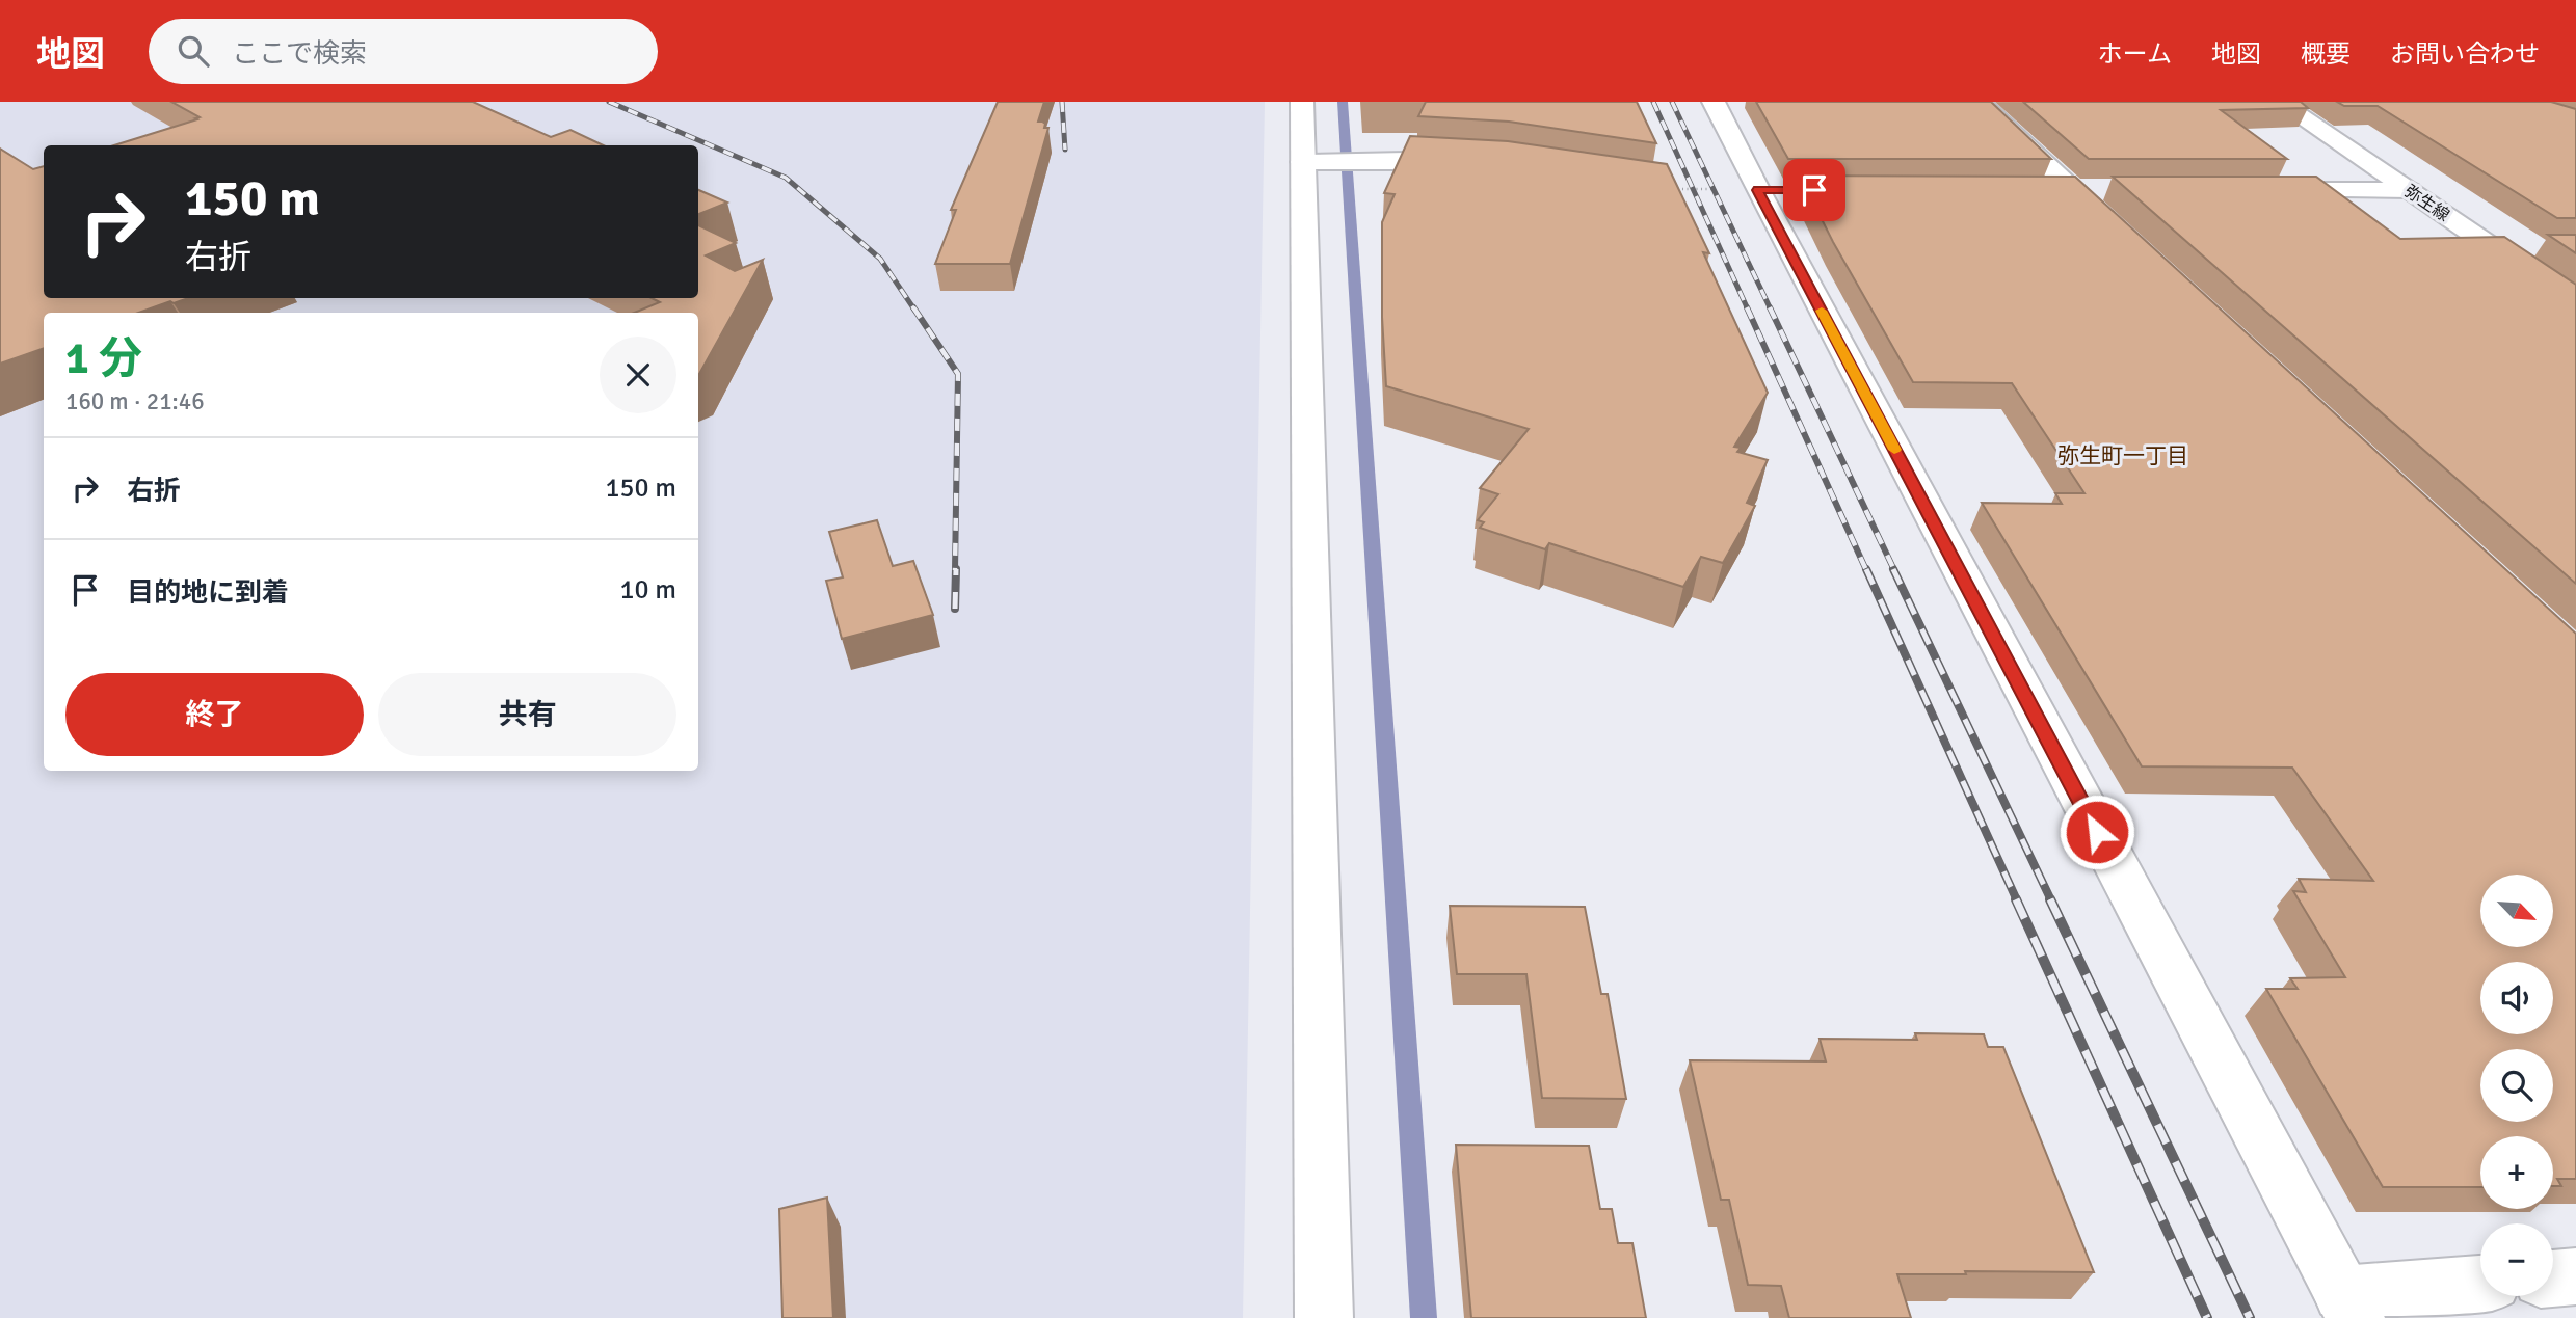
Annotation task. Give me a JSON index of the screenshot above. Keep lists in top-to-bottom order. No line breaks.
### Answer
{"streets":{"street":["弥生線"]},"districts":["弥生町一丁目"],"north":"bottom right","page":{"header":"地図","search":"ここで検索","nav":["ホーム","地図","概要","お問い合わせ"],"turn":["150 m","右折"],"heading":["1 分","160 m · 21:46"],"list":[{"name":"右折","value":"150 m"},{"name":"目的地に到着","value":"10 m"}],"buttons":["終了","共有"],"map_buttons":["+","−"]}}
